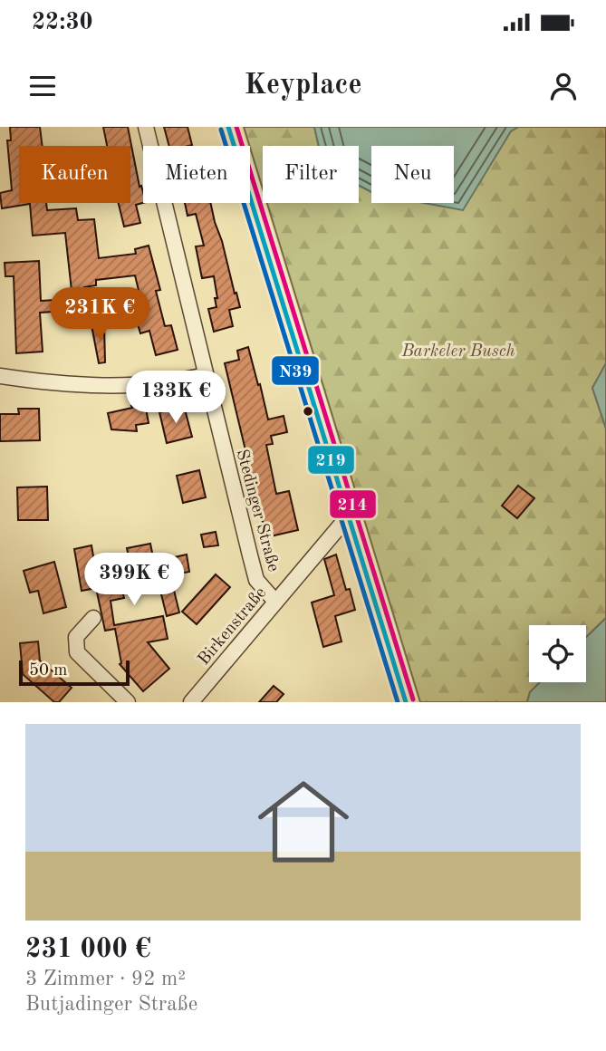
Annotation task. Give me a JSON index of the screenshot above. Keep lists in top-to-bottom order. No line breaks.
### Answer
{"streets":{"street":["Stedinger Straße","Birkenstraße"]},"crossings":[["Stedinger Straße","Birkenstraße"]],"parks":["Barkeler Busch"],"lines":["transit line 219","transit line 214","transit line N39"],"scale_bar":"50 m","page":{"status":"22:30","header":"Keyplace","chip":["Kaufen","Mieten","Filter","Neu"],"price":["231K €","133K €","399K €"],"scale":"50 m","list":[{"name":"231 000 €","note":"3 Zimmer · 92 m² · Butjadinger Straße"}]}}
